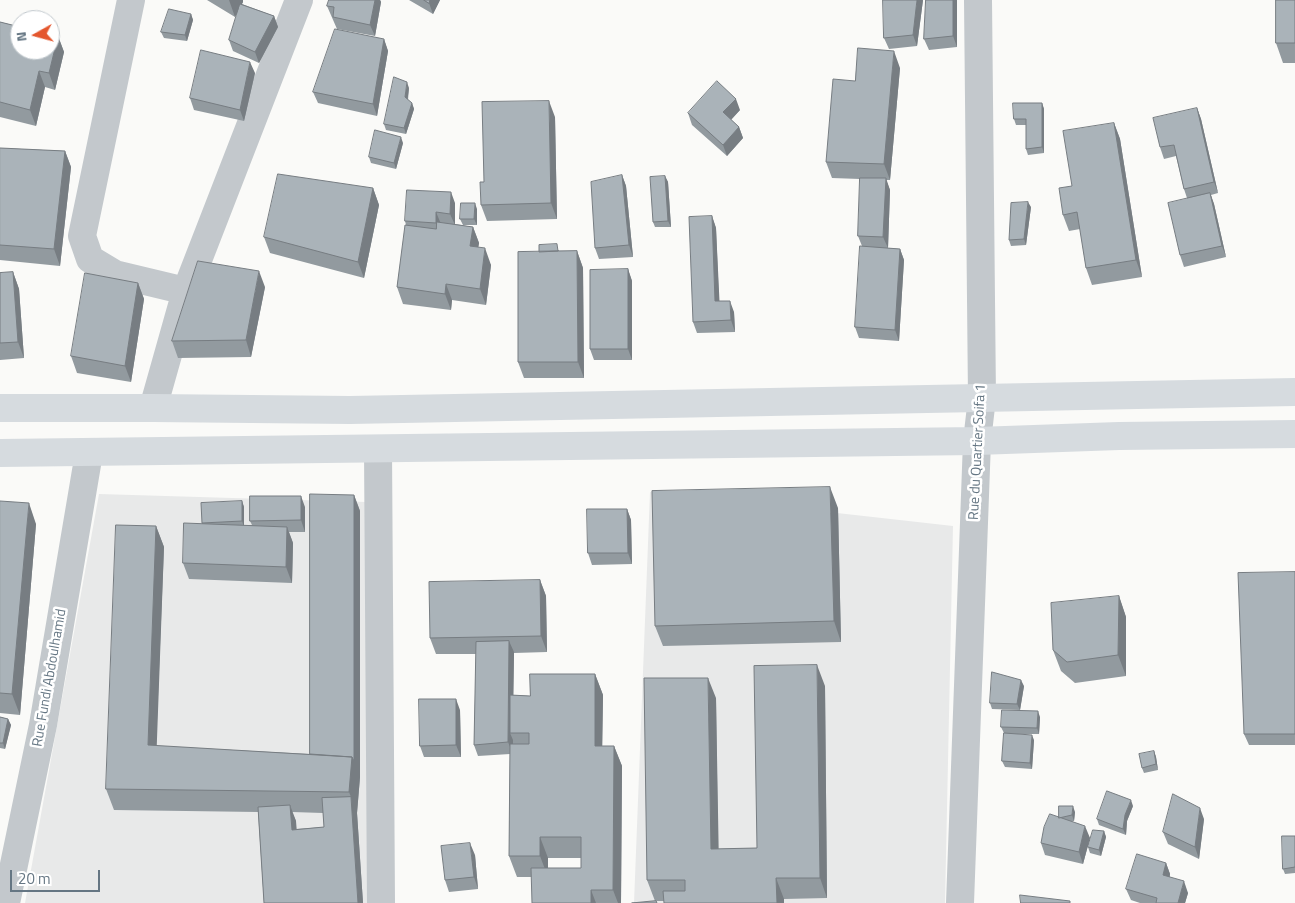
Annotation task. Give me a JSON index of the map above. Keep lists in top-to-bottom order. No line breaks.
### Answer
{"streets":{"street":["Rue du Quartier Soifa 1","Rue Fundi Abdoulhamid"]},"scale_bar":"20 m","north":"left"}
